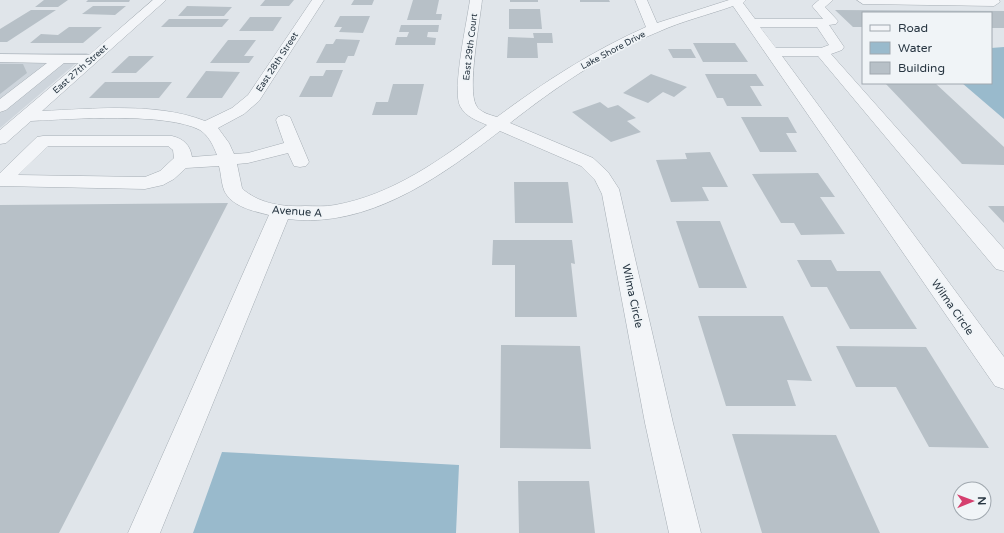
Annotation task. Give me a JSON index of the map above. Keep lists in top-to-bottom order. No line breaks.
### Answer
{"streets":{"street":["East 29th Court","Lake Shore Drive","East 28th Street","East 27th Street","Avenue A","Wilma Circle"]},"crossings":[["East 29th Court","Lake Shore Drive"],["East 29th Court","Avenue A"],["East 29th Court","Wilma Circle"],["Lake Shore Drive","Avenue A"],["Lake Shore Drive","Wilma Circle"],["East 28th Street","Avenue A"],["East 27th Street","Avenue A"],["Avenue A","Wilma Circle"]],"legend":["Road","Water","Building"],"north":"right"}
